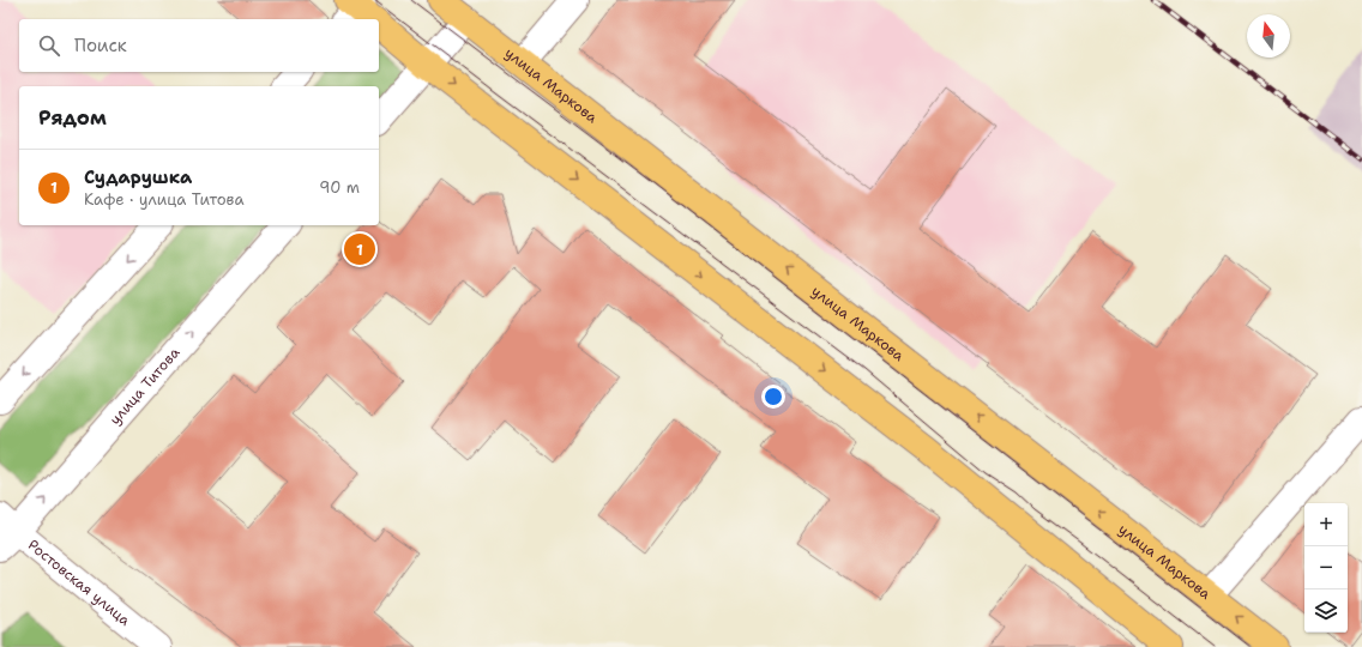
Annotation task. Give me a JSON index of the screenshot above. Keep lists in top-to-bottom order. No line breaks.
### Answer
{"streets":{"main road":["улица Маркова"],"street":["улица Титова","Ростовская улица"]},"crossings":[["улица Титова","Ростовская улица"]],"north":"top","page":{"search":"Поиск","heading":"Рядом","list":[{"mark":"1","name":"Сударушка","note":"Кафе · улица Титова","value":"90 m"}],"pins":"1","map_buttons":["+","−"]}}
